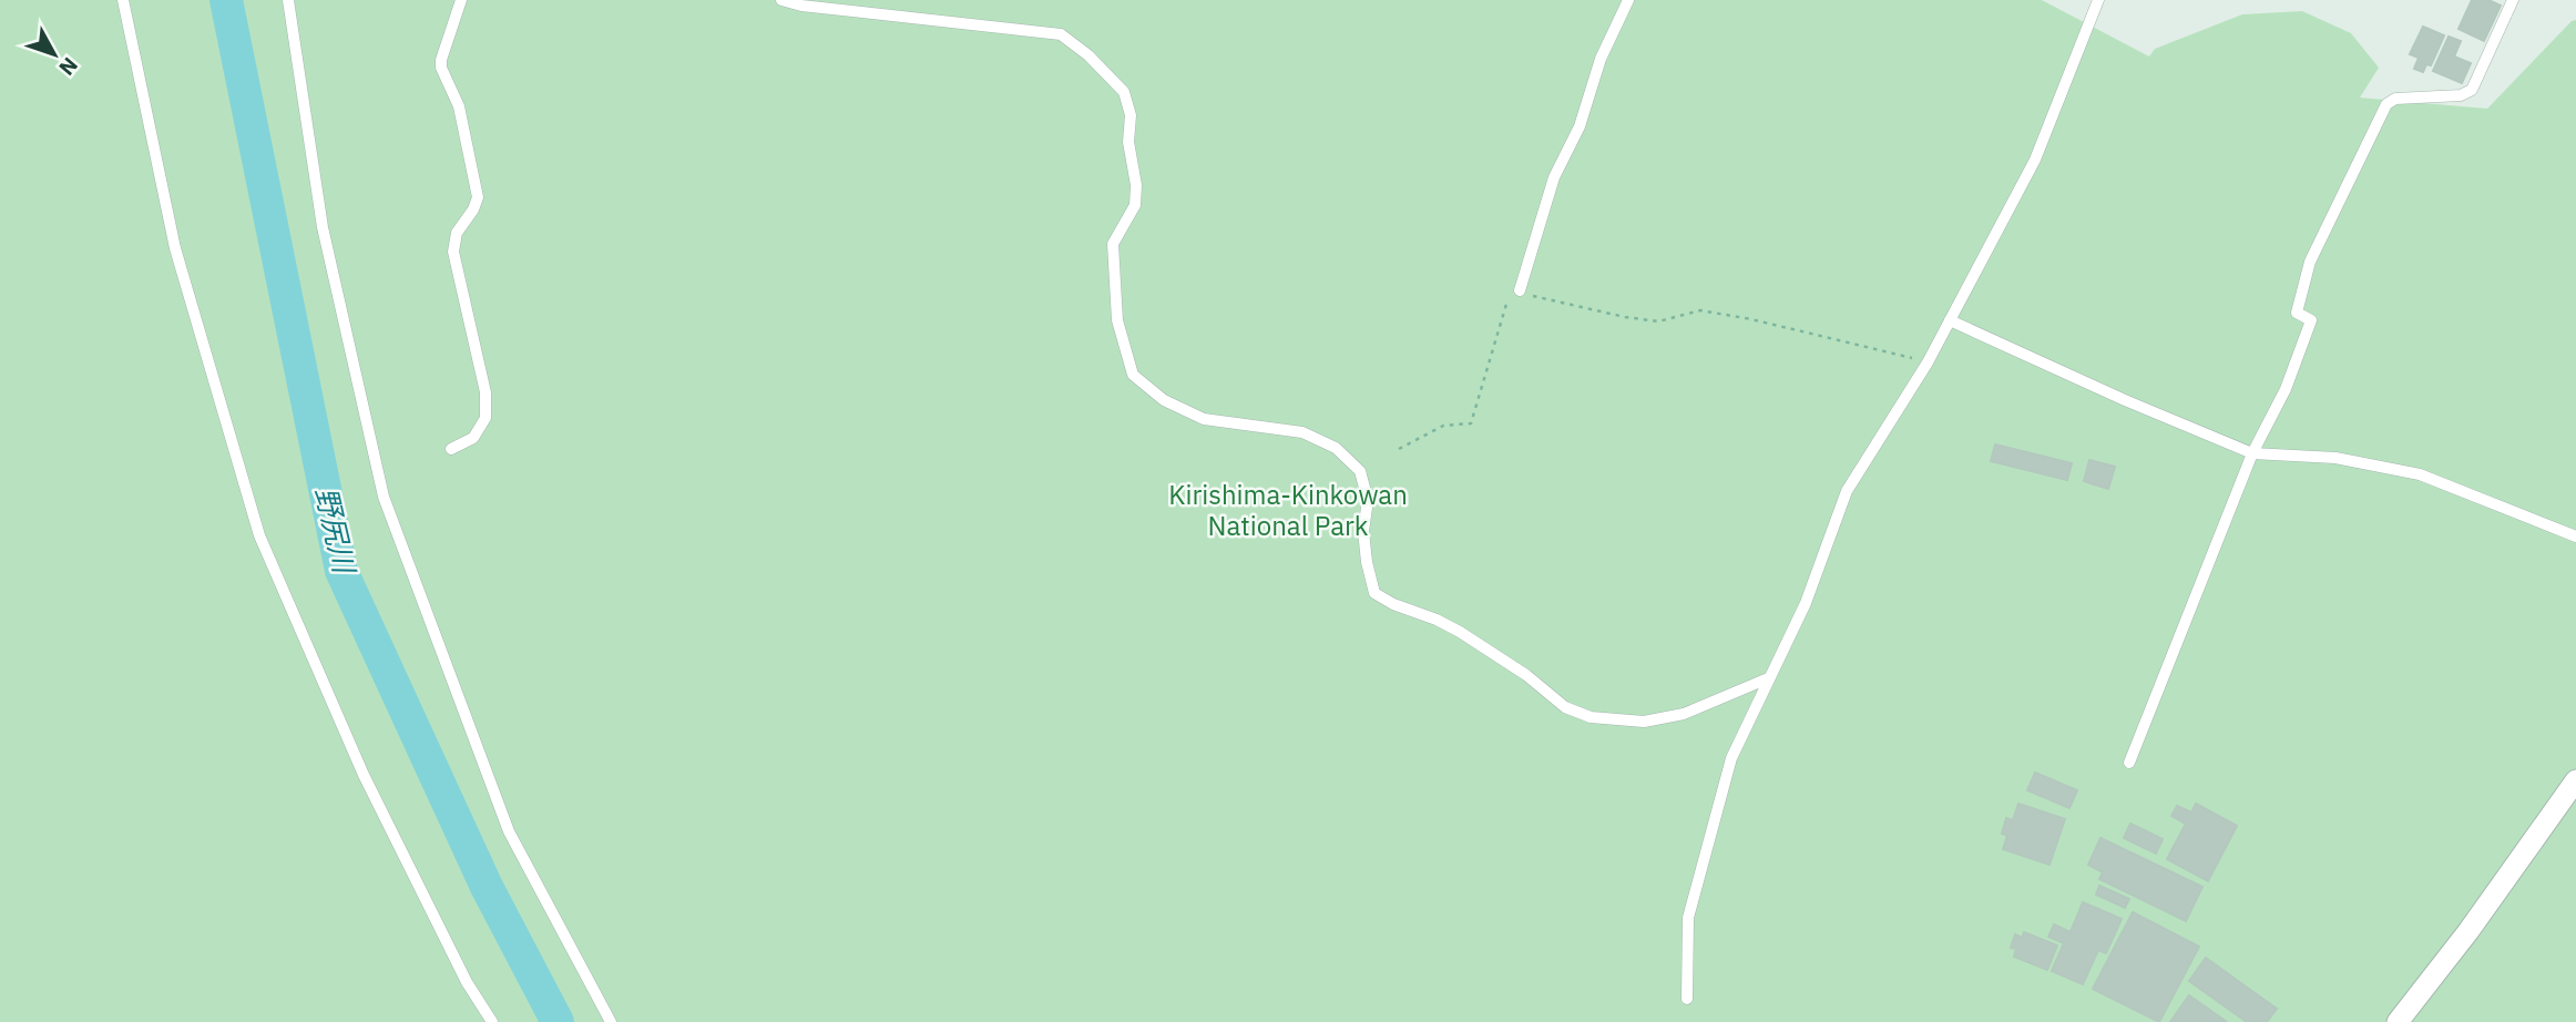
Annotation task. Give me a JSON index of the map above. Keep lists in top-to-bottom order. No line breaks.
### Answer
{"water":["野尻川"],"parks":["Kirishima-Kinkowan National Park"],"north":"bottom right"}
